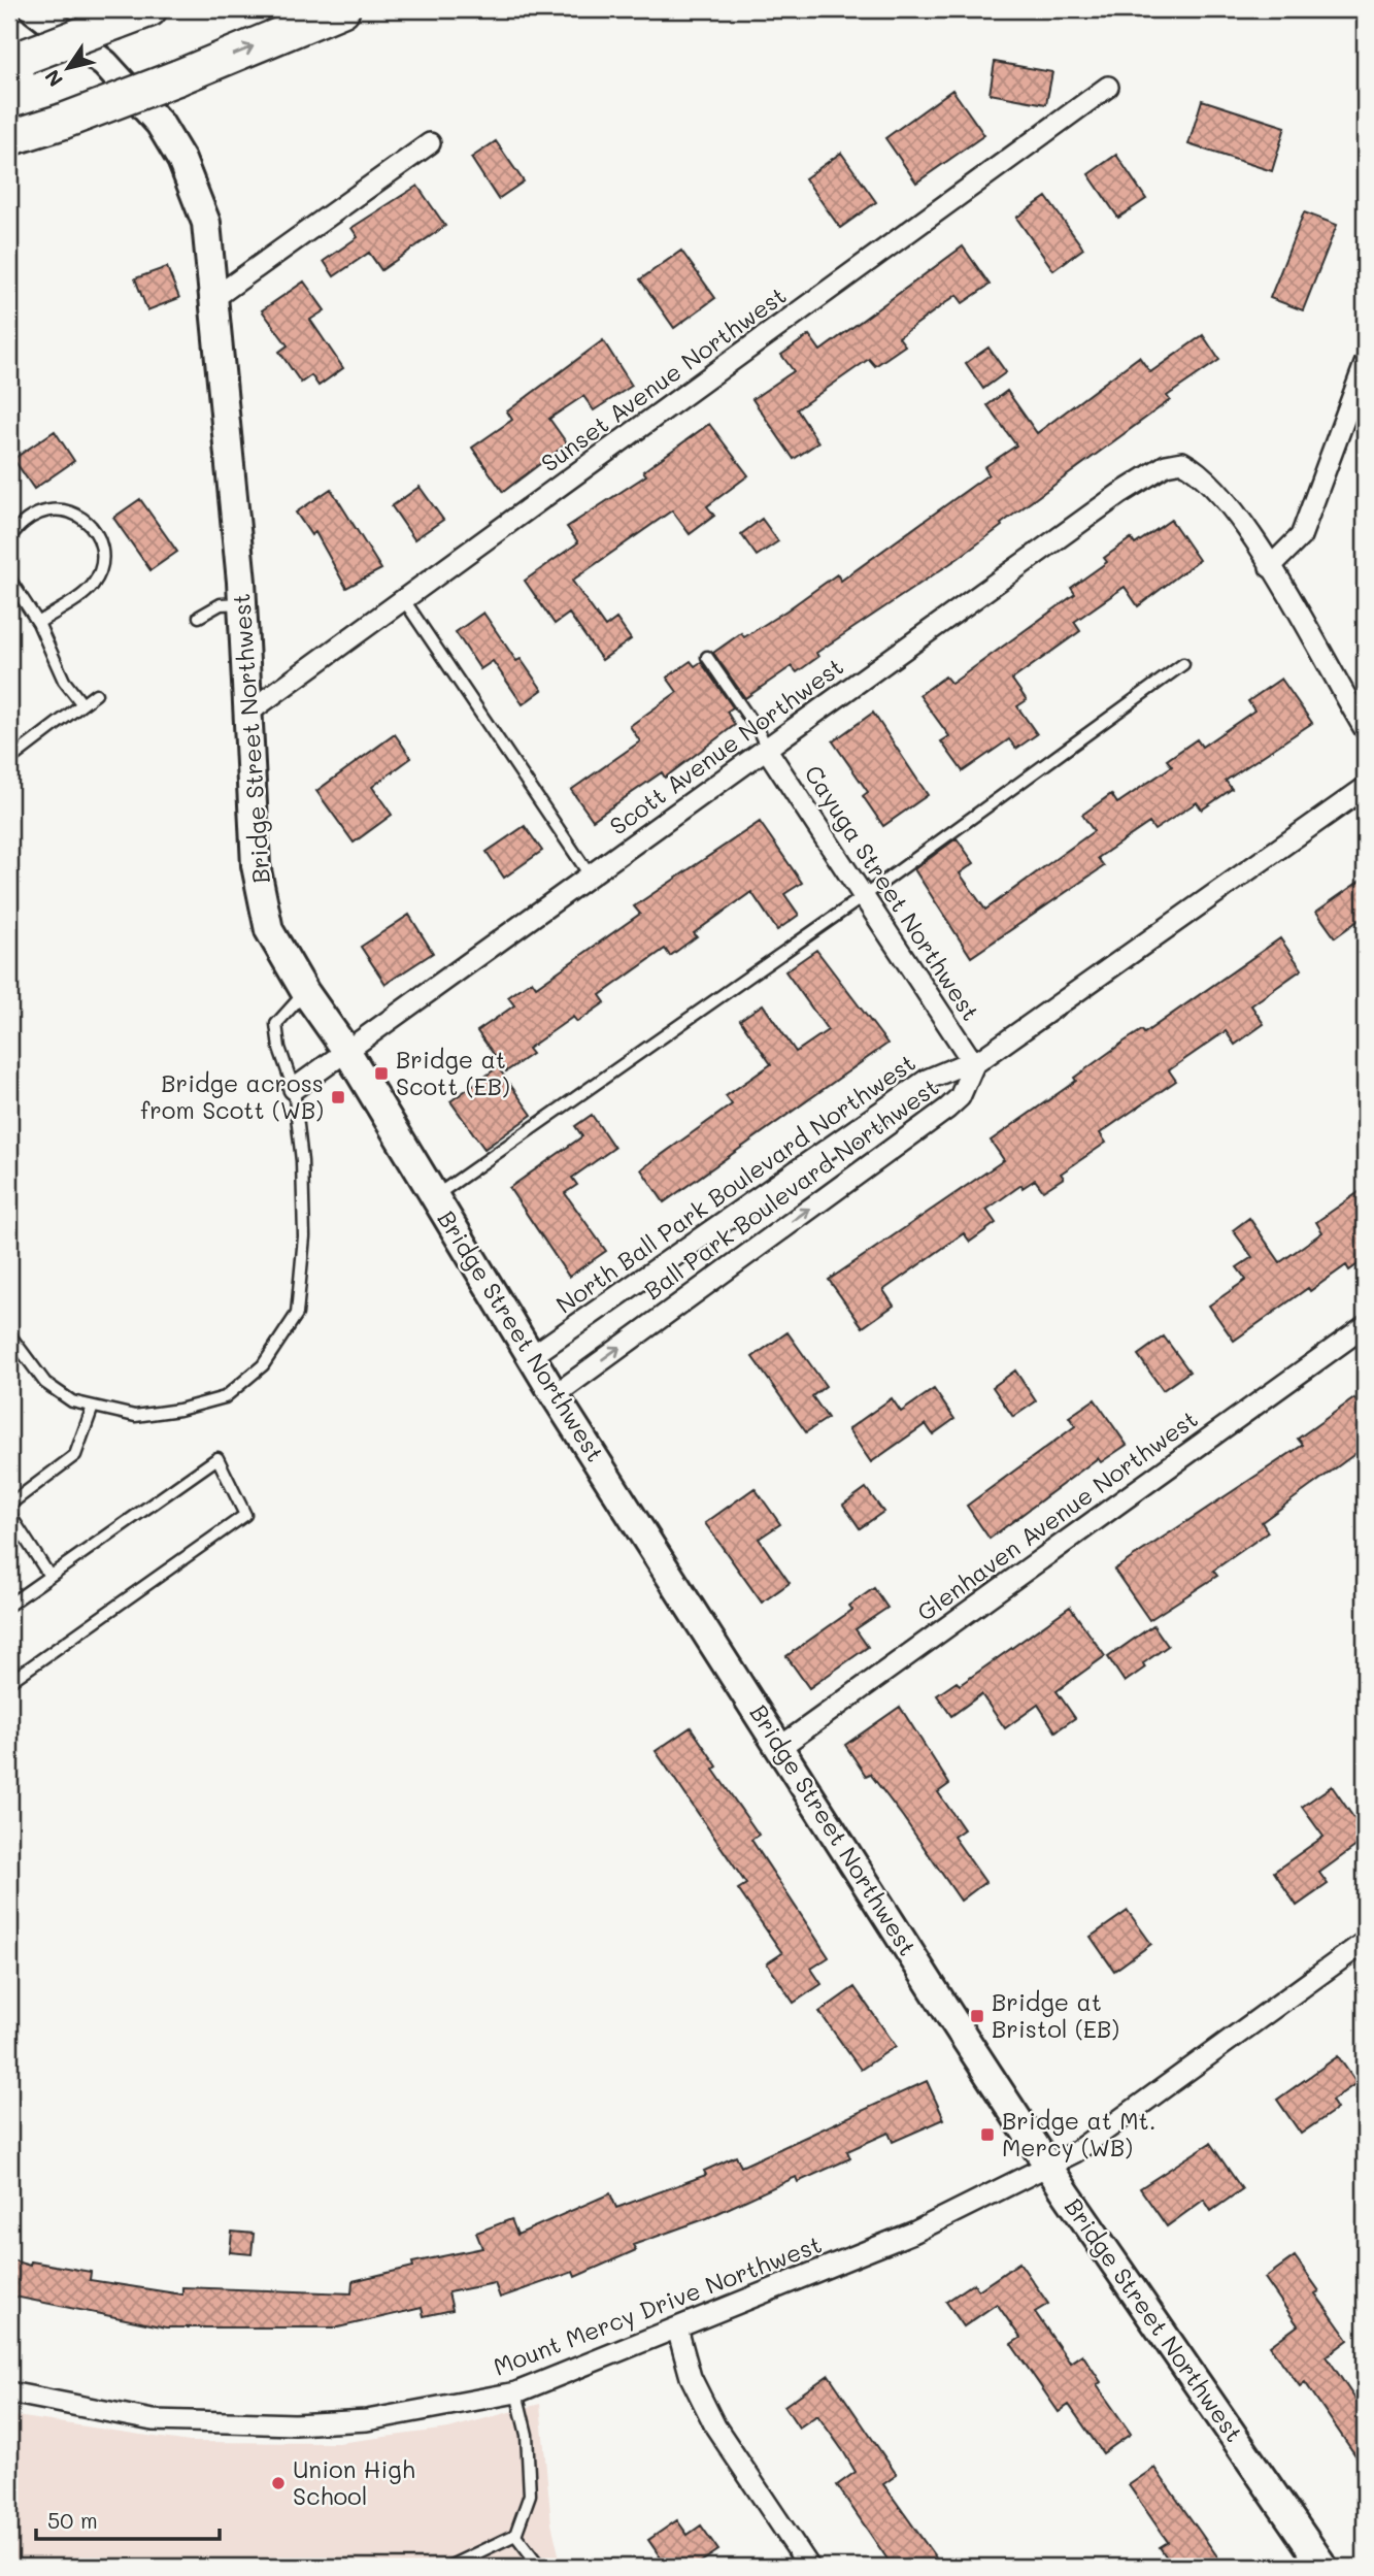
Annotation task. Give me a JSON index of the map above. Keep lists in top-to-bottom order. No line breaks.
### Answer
{"streets":{"main road":["Bridge Street Northwest"],"street":["Sunset Avenue Northwest","Scott Avenue Northwest","Cayuga Street Northwest","North Ball Park Boulevard Northwest","Ball Park Boulevard Northwest","Glenhaven Avenue Northwest","Mount Mercy Drive Northwest"]},"crossings":[["Sunset Avenue Northwest","Bridge Street Northwest"],["Bridge Street Northwest","Scott Avenue Northwest"],["Bridge Street Northwest","North Ball Park Boulevard Northwest"],["Bridge Street Northwest","Ball Park Boulevard Northwest"],["Bridge Street Northwest","Glenhaven Avenue Northwest"],["Bridge Street Northwest","Mount Mercy Drive Northwest"],["Scott Avenue Northwest","Cayuga Street Northwest"],["Cayuga Street Northwest","North Ball Park Boulevard Northwest"],["Cayuga Street Northwest","Ball Park Boulevard Northwest"],["North Ball Park Boulevard Northwest","Ball Park Boulevard Northwest"]],"one_way":["Ball Park Boulevard Northwest"],"places":{"transit":["Bridge at Scott (EB)","Bridge across from Scott (WB)","Bridge at Bristol (EB)","Bridge at Mt. Mercy (WB)"],"other":["Union High School"]},"scale_bar":"50 m","north":"bottom left"}
